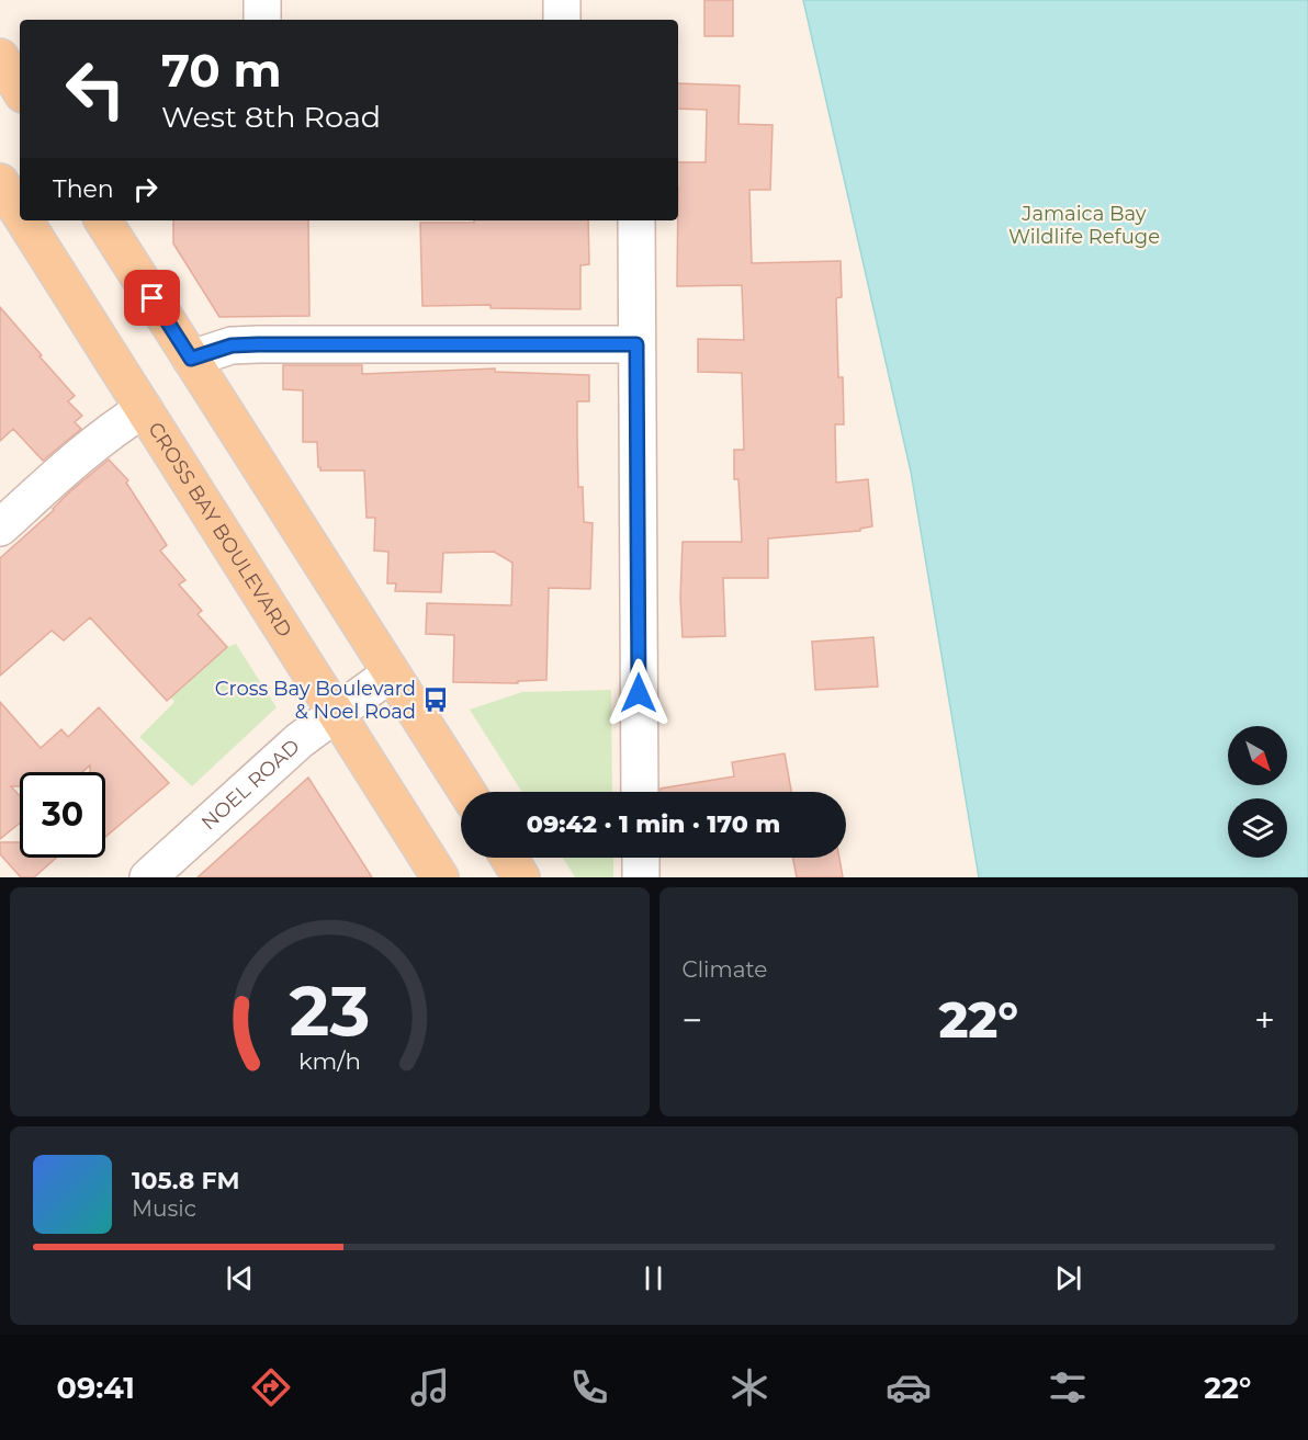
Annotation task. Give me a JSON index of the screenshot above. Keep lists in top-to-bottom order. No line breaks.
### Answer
{"streets":{"main road":["CROSS BAY BOULEVARD"],"street":["NOEL ROAD"]},"crossings":[["CROSS BAY BOULEVARD","NOEL ROAD"]],"parks":["Jamaica Bay Wildlife Refuge"],"places":{"bus stop":["Cross Bay Boulevard & Noel Road"]},"north":"bottom right","page":{"turn":["70 m","West 8th Road"],"then":"Then","limit":"30","trip":"09:42 · 1 min · 170 m","tile":"Climate","heat":["−","22°","+"],"song":["105.8 FM","Music"],"tabs":["09:41","22°"],"gauge":["23","km/h"]}}
